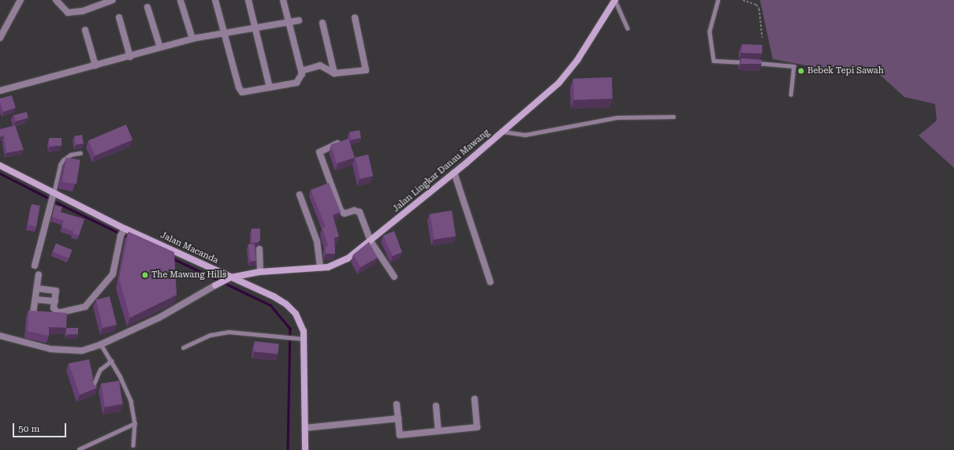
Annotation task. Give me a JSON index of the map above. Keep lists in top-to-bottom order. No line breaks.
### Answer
{"streets":{"street":["Jalan Lingkar Danau Mawang","Jalan Macanda"]},"crossings":[["Jalan Lingkar Danau Mawang","Jalan Macanda"]],"places":["Bebek Tepi Sawah","The Mawang Hills"],"scale_bar":"50 m"}
